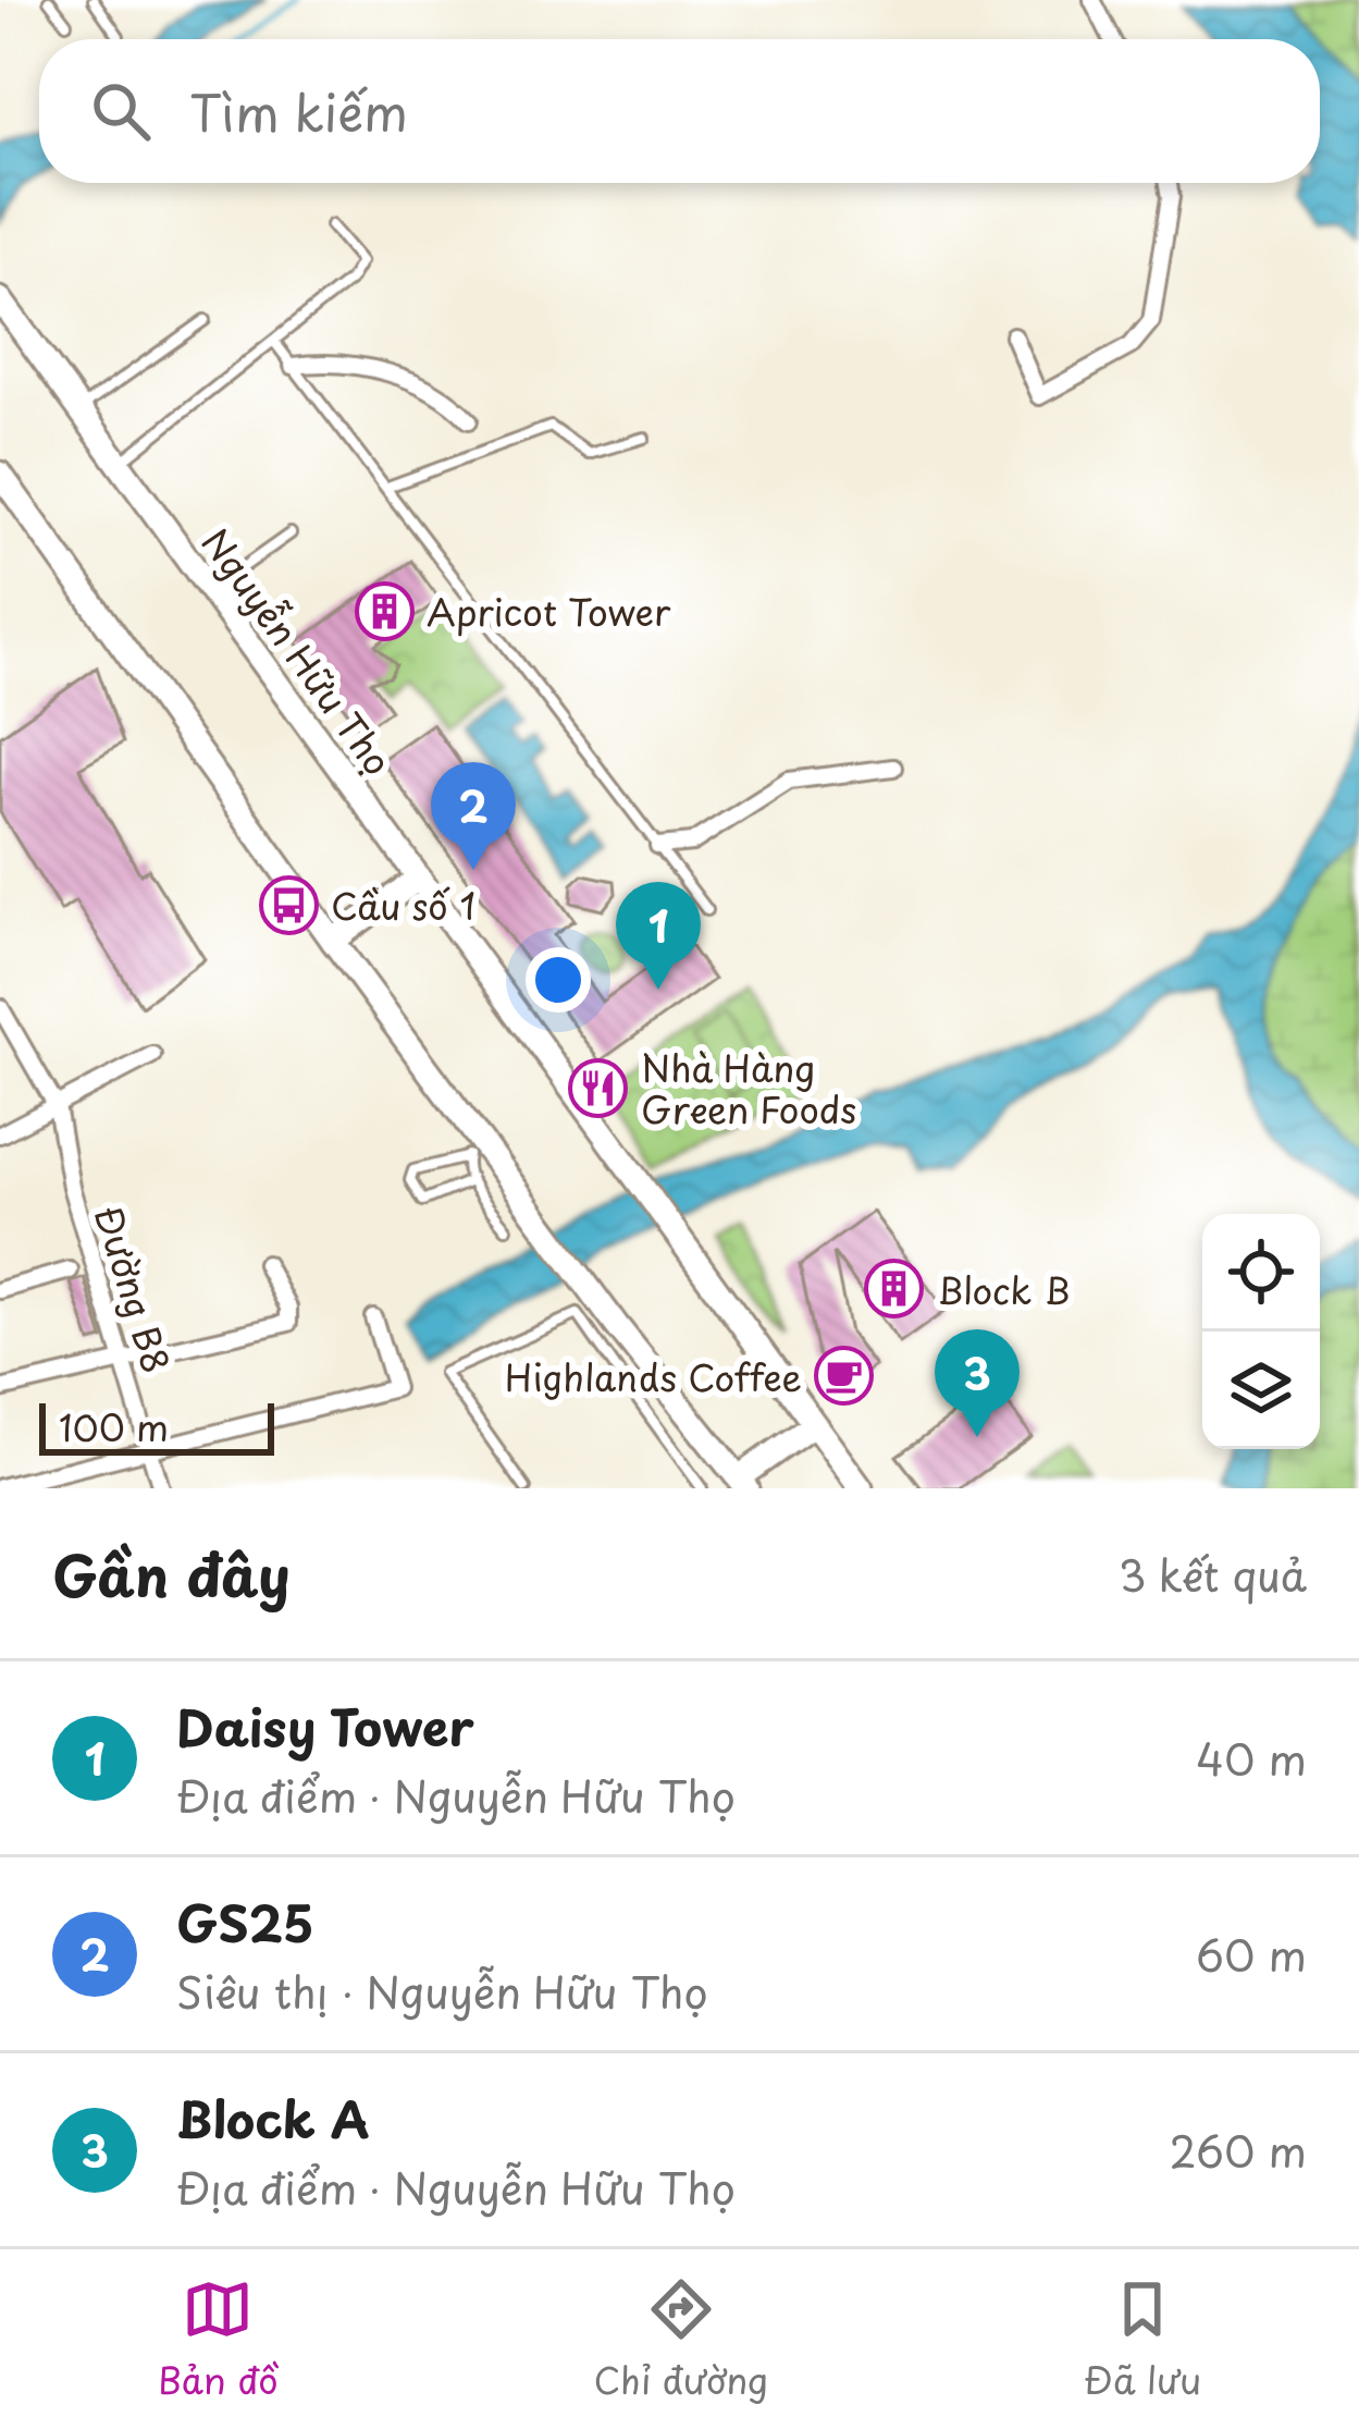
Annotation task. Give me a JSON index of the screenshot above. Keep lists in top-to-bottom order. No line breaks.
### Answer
{"streets":{"main road":["Nguyễn Hữu Thọ"],"street":["Đường B8"]},"places":{"building":["Apricot Tower","Block B"],"bus stop":["Cầu số 1"],"restaurant":["Nhà Hàng Green Foods"],"cafe":["Highlands Coffee"]},"scale_bar":"100 m","page":{"search":"Tìm kiếm","pins":["2","1","3"],"scale":"100 m","heading":["Gần đây","3 kết quả"],"list":[{"mark":"1","name":"Daisy Tower","note":"Địa điểm · Nguyễn Hữu Thọ","value":"40 m"},{"mark":"2","name":"GS25","note":"Siêu thị · Nguyễn Hữu Thọ","value":"60 m"},{"mark":"3","name":"Block A","note":"Địa điểm · Nguyễn Hữu Thọ","value":"260 m"}],"nav":["Bản đồ","Chỉ đường","Đã lưu"]}}
